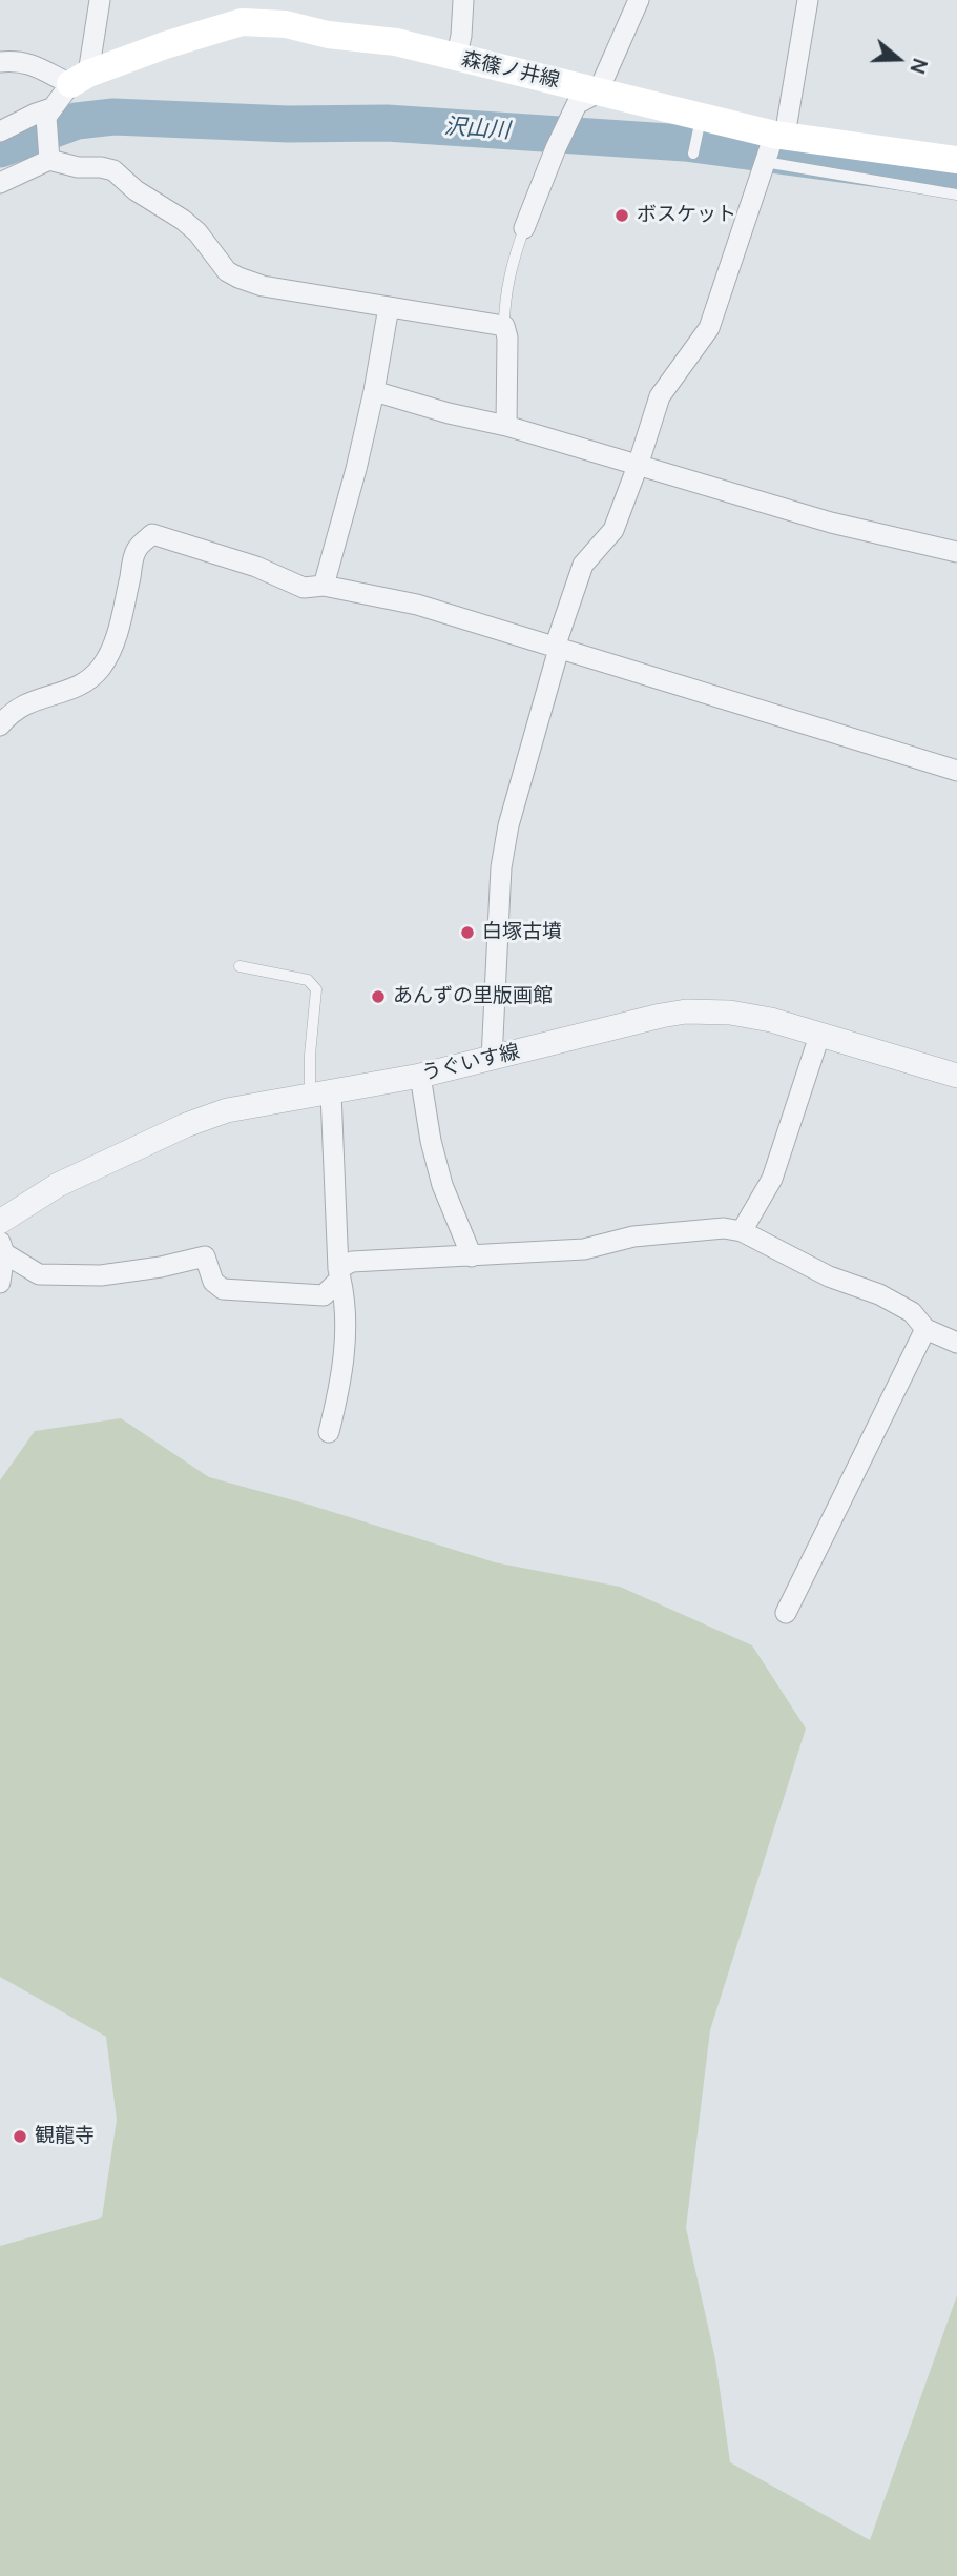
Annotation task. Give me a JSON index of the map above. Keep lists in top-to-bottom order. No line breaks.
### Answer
{"streets":{"main road":["森篠ノ井線"],"street":["うぐいす線"]},"water":["沢山川"],"places":["ボスケット","白塚古墳","あんずの里版画館","観龍寺"],"north":"right"}
